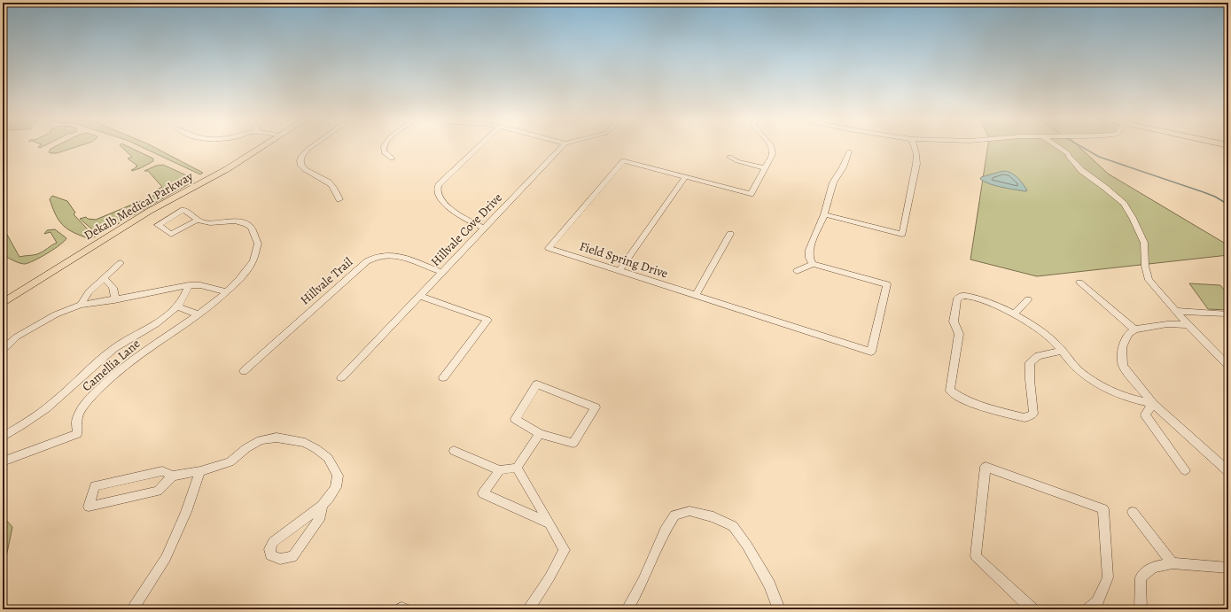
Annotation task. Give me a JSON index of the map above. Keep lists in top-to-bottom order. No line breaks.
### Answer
{"streets":{"main road":["Dekalb Medical Parkway"],"street":["Hillvale Cove Drive","Field Spring Drive","Hillvale Trail","Camellia Lane"]},"crossings":[["Hillvale Cove Drive","Hillvale Trail"]]}
